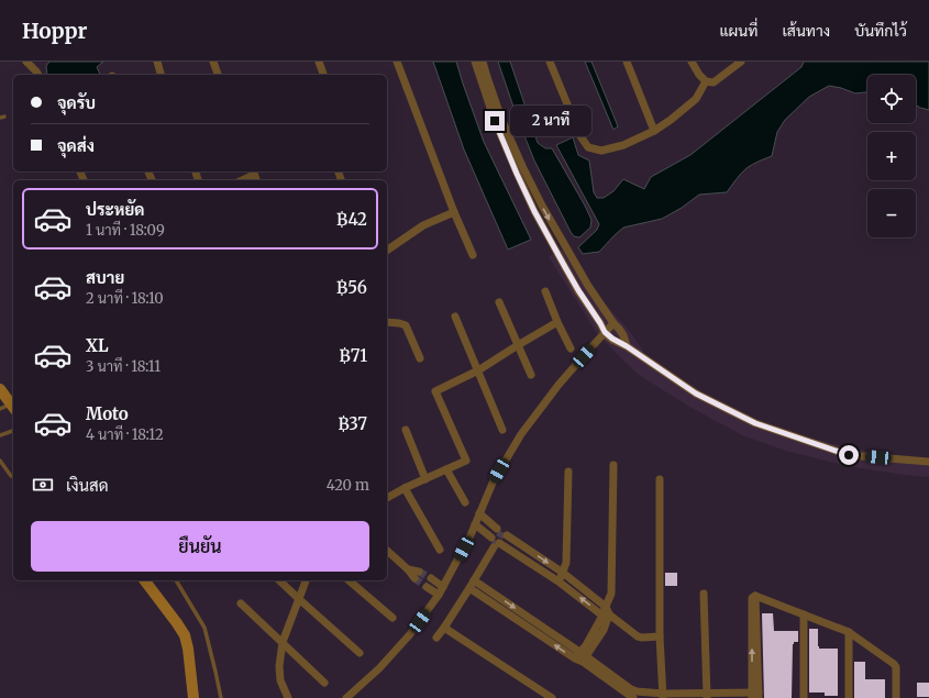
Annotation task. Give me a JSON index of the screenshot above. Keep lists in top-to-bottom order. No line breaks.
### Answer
{"page":{"header":"Hoppr","nav":["แผนที่","เส้นทาง","บันทึกไว้"],"map_buttons":["+","−"],"banner":["จุดรับ","จุดส่ง"],"bubble":"2 นาที","list":[{"name":"ประหยัด","note":"1 นาที · 18:09","value":"฿42"},{"name":"สบาย","note":"2 นาที · 18:10","value":"฿56"},{"name":"XL","note":"3 นาที · 18:11","value":"฿71"},{"name":"Moto","note":"4 นาที · 18:12","value":"฿37"}],"pay":["เงินสด","420 m"],"buttons":"ยืนยัน"}}
